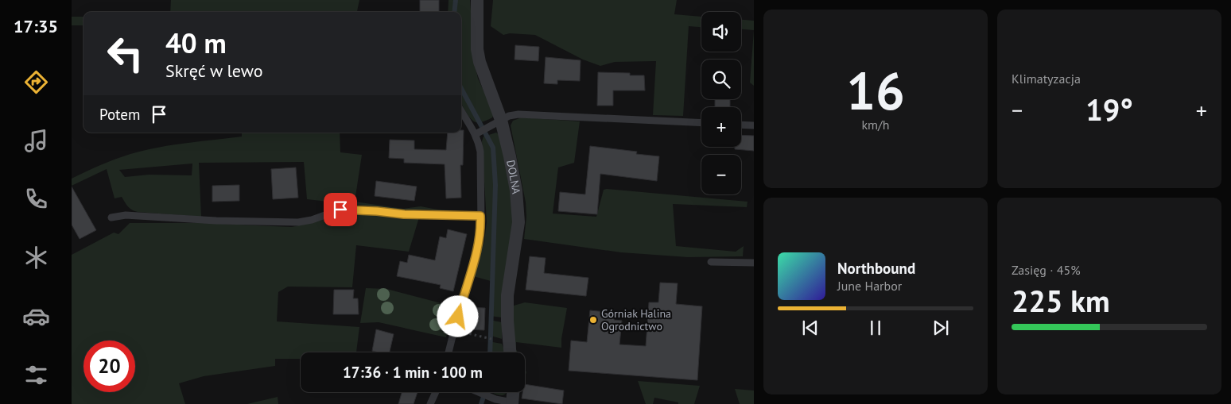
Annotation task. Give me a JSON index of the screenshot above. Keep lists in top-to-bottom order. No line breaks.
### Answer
{"streets":{"street":["DOLNA"]},"places":["Górniak Halina Ogrodnictwo"],"page":{"tabs":"17:35","tile":[["16","km/h"],"Klimatyzacja",["Zasięg · 45%","225 km"]],"map_buttons":["+","−"],"turn":["40 m","Skręć w lewo"],"heat":["−","19°","+"],"then":"Potem","song":["Northbound","June Harbor"],"limit":"20","trip":"17:36 · 1 min · 100 m"}}
